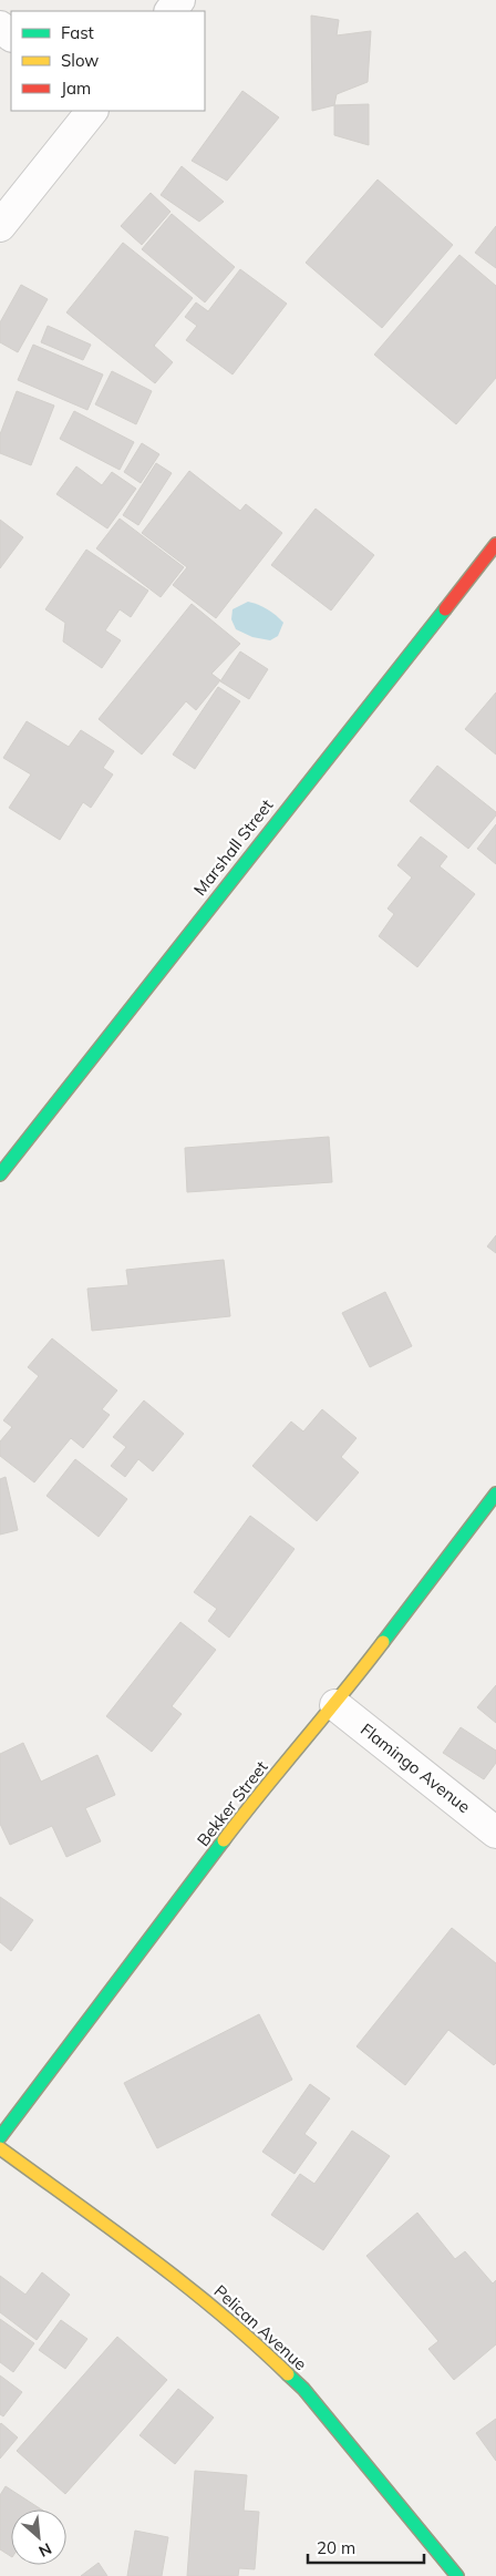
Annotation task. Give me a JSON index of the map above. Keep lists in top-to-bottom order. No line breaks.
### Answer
{"streets":{"street":["Marshall Street","Flamingo Avenue","Bekker Street","Pelican Avenue"]},"crossings":[["Flamingo Avenue","Bekker Street"]],"legend":["Fast","Slow","Jam"],"scale_bar":"20 m","north":"bottom right"}
